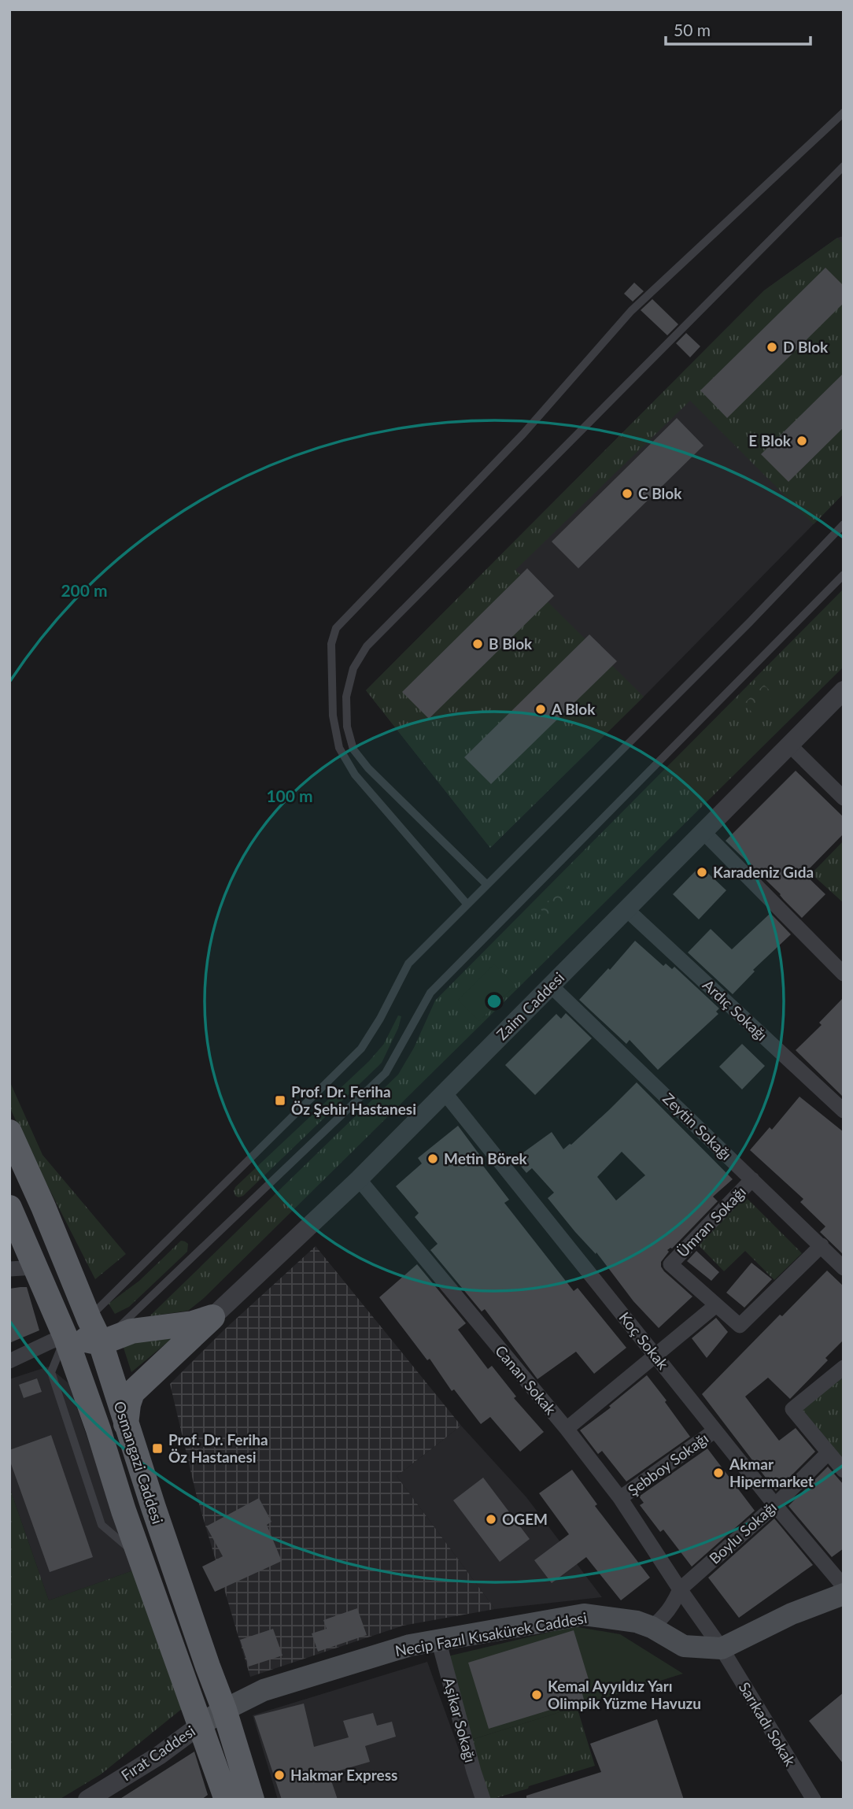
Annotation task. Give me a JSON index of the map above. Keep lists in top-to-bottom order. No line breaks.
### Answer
{"streets":{"main road":["Osmangazi Caddesi","Necip Fazıl Kısakürek Caddesi"],"street":["Zaim Caddesi","Ardıç Sokağı","Zeytin Sokağı","Ümran Sokağı","Koç Sokak","Canan Sokak","Şebboy Sokağı","Boylu Sokağı","Aşikar Sokağı","Sarıkadı Sokak","Fırat Caddesi"]},"crossings":[["Zaim Caddesi","Ardıç Sokağı"],["Zaim Caddesi","Zeytin Sokağı"],["Zaim Caddesi","Koç Sokak"],["Zaim Caddesi","Canan Sokak"],["Zeytin Sokağı","Ümran Sokağı"],["Koç Sokak","Şebboy Sokağı"],["Koç Sokak","Boylu Sokağı"],["Canan Sokak","Şebboy Sokağı"],["Canan Sokak","Boylu Sokağı"],["Canan Sokak","Necip Fazıl Kısakürek Caddesi"],["Canan Sokak","Sarıkadı Sokak"],["Osmangazi Caddesi","Necip Fazıl Kısakürek Caddesi"],["Osmangazi Caddesi","Fırat Caddesi"],["Necip Fazıl Kısakürek Caddesi","Aşikar Sokağı"],["Necip Fazıl Kısakürek Caddesi","Sarıkadı Sokak"],["Necip Fazıl Kısakürek Caddesi","Fırat Caddesi"]],"places":{"other":["D Blok","E Blok","C Blok","B Blok","A Blok","Karadeniz Gıda","Metin Börek","Akmar Hipermarket","OGEM","Kemal Ayyıldız Yarı Olimpik Yüzme Havuzu","Hakmar Express"],"transit":["Prof. Dr. Feriha Öz Şehir Hastanesi","Prof. Dr. Feriha Öz Hastanesi"]},"scale_bar":"50 m","rings":["200 m","100 m"]}
